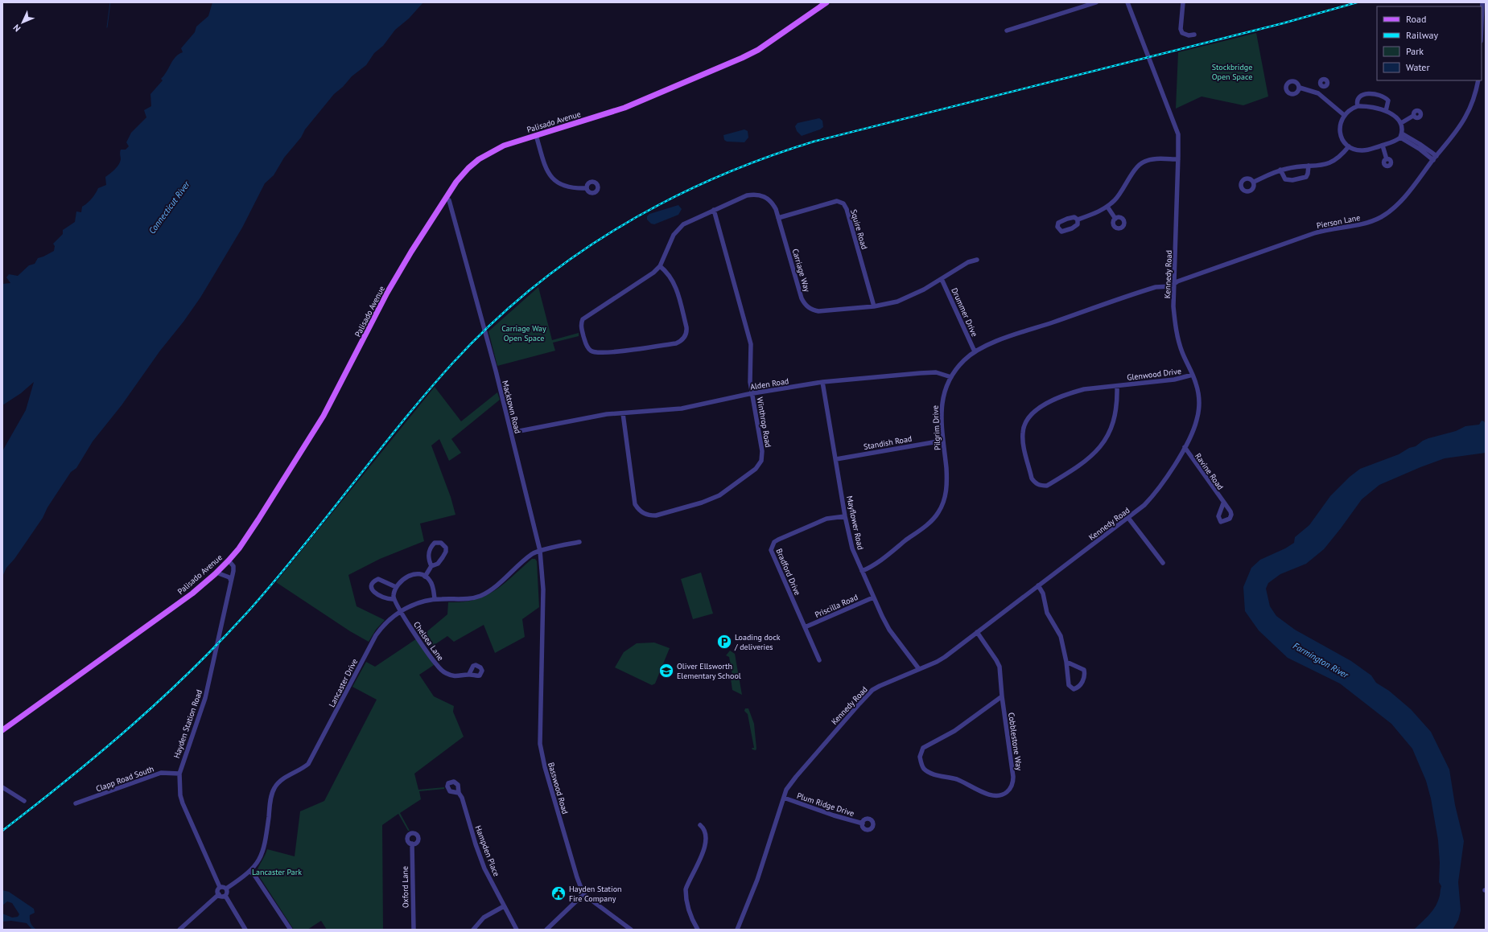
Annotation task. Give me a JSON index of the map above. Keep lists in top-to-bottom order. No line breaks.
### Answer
{"streets":{"main road":["Palisado Avenue"],"street":["Pierson Lane","Squire Road","Carriage Way","Kennedy Road","Drummer Drive","Glenwood Drive","Alden Road","Macktown Road","Winthrop Road","Pilgrim Drive","Standish Road","Ravine Road","Mayflower Road","Bradford Drive","Priscilla Road","Chelsea Lane","Lancaster Drive","Hayden Station Road","Cobblestone Way","Clapp Road South","Basswood Road","Plum Ridge Drive","Hampden Place","Oxford Lane"]},"crossings":[["Palisado Avenue","Macktown Road"],["Palisado Avenue","Hayden Station Road"],["Pierson Lane","Kennedy Road"],["Pierson Lane","Pilgrim Drive"],["Squire Road","Carriage Way"],["Carriage Way","Drummer Drive"],["Carriage Way","Winthrop Road"],["Kennedy Road","Glenwood Drive"],["Kennedy Road","Pilgrim Drive"],["Kennedy Road","Ravine Road"],["Kennedy Road","Mayflower Road"],["Kennedy Road","Cobblestone Way"],["Kennedy Road","Plum Ridge Drive"],["Drummer Drive","Pilgrim Drive"],["Alden Road","Macktown Road"],["Alden Road","Winthrop Road"],["Alden Road","Pilgrim Drive"],["Alden Road","Mayflower Road"],["Macktown Road","Lancaster Drive"],["Macktown Road","Basswood Road"],["Pilgrim Drive","Standish Road"],["Pilgrim Drive","Mayflower Road"],["Standish Road","Mayflower Road"],["Mayflower Road","Bradford Drive"],["Mayflower Road","Priscilla Road"],["Bradford Drive","Priscilla Road"],["Chelsea Lane","Lancaster Drive"],["Lancaster Drive","Hayden Station Road"],["Hayden Station Road","Clapp Road South"]],"water":["Connecticut River","Farmington River"],"parks":["Stockbridge Open Space","Carriage Way Open Space","Lancaster Park"],"places":{"parking":["Loading dock / deliveries"],"school or university":["Oliver Ellsworth Elementary School"],"public building":["Hayden Station Fire Company"]},"legend":["Road","Railway","Park","Water"],"north":"bottom left"}
